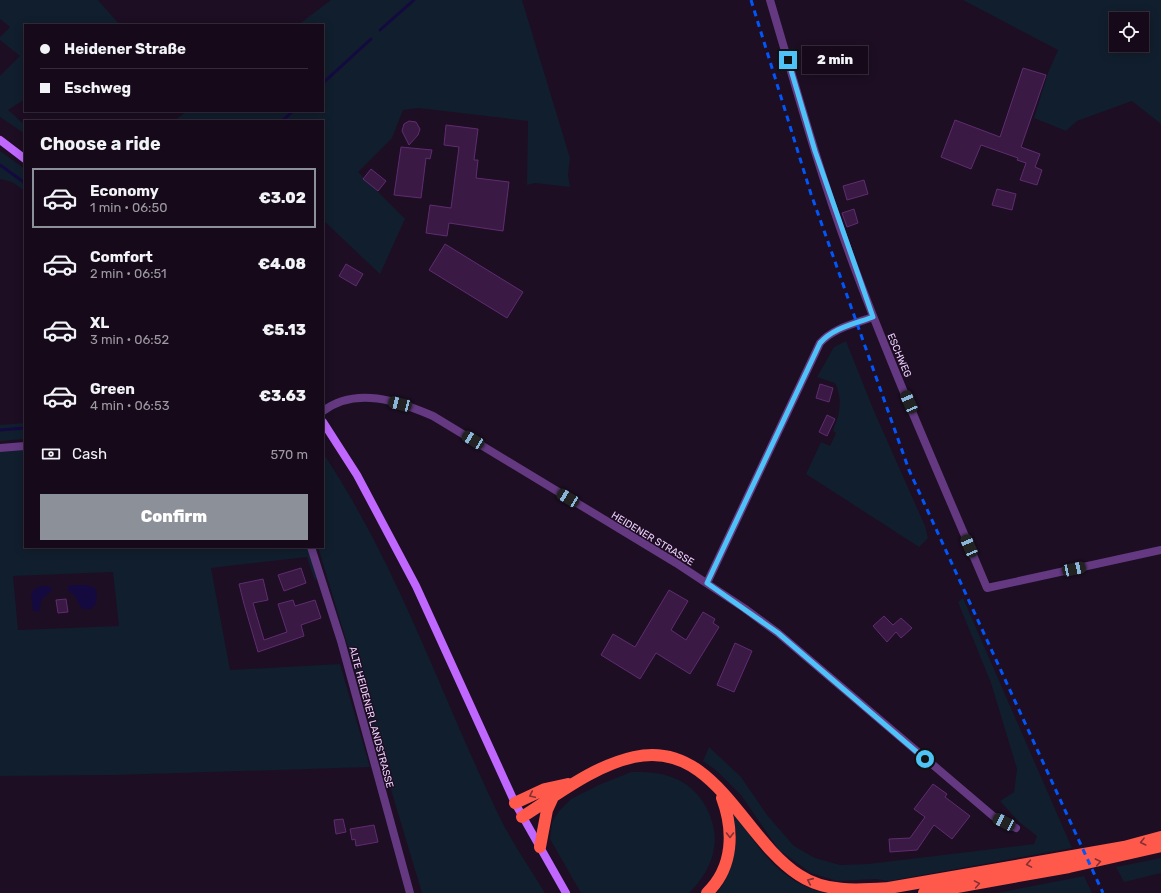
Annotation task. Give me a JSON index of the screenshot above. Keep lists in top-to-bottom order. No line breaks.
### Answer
{"streets":{"street":["ESCHWEG","HEIDENER STRASSE","ALTE HEIDENER LANDSTRASSE"]},"page":{"banner":["Heidener Straße","Eschweg"],"bubble":"2 min","heading":"Choose a ride","list":[{"name":"Economy","note":"1 min · 06:50","value":"€3.02"},{"name":"Comfort","note":"2 min · 06:51","value":"€4.08"},{"name":"XL","note":"3 min · 06:52","value":"€5.13"},{"name":"Green","note":"4 min · 06:53","value":"€3.63"}],"pay":["Cash","570 m"],"buttons":"Confirm"}}
